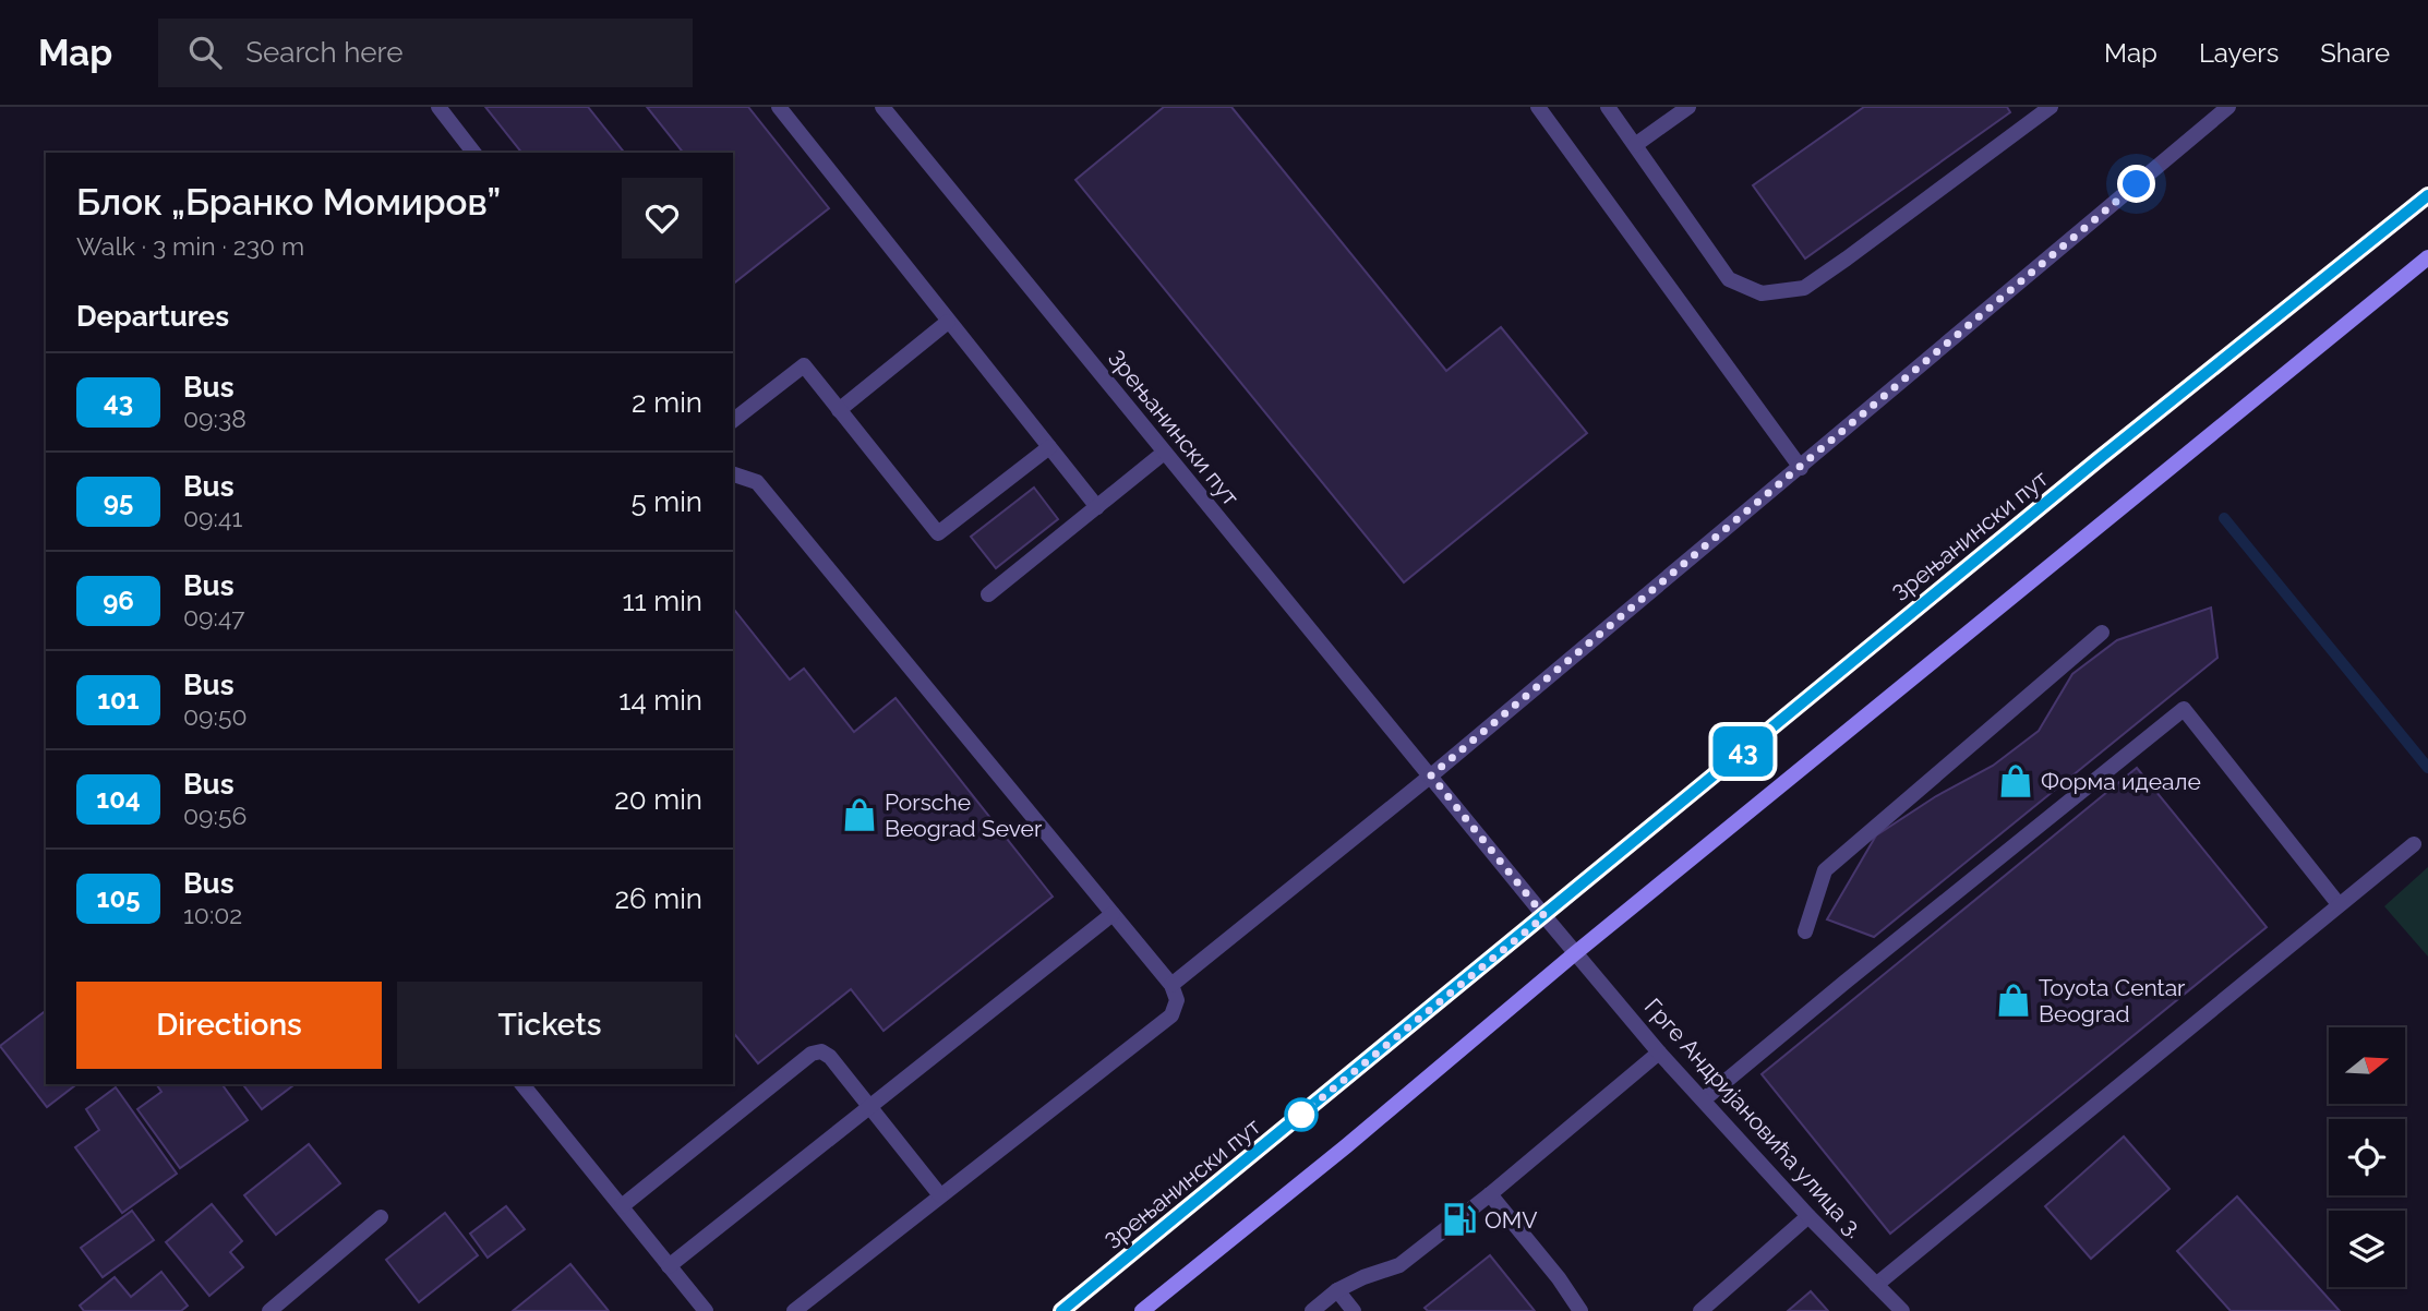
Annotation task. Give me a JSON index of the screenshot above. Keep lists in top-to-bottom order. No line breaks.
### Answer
{"streets":{"main road":["Зрењанински пут"],"street":["Грге Андријановића улица 3."]},"crossings":[["Зрењанински пут","Грге Андријановића улица 3."]],"places":{"shop":["Форма идеале","Porsche Beograd Sever","Toyota Centar Beograd"],"fuel station":["OMV"]},"lines":["bus line 43"],"north":"right","page":{"header":"Map","search":"Search here","nav":["Map","Layers","Share"],"on_map":"43","heading":[["Блок „Бранко Момиров”","Walk · 3 min · 230 m"],"Departures"],"list":[{"mark":"43","name":"Bus","note":"09:38","value":"2 min"},{"mark":"95","name":"Bus","note":"09:41","value":"5 min"},{"mark":"96","name":"Bus","note":"09:47","value":"11 min"},{"mark":"101","name":"Bus","note":"09:50","value":"14 min"},{"mark":"104","name":"Bus","note":"09:56","value":"20 min"},{"mark":"105","name":"Bus","note":"10:02","value":"26 min"}],"buttons":["Directions","Tickets"]}}
